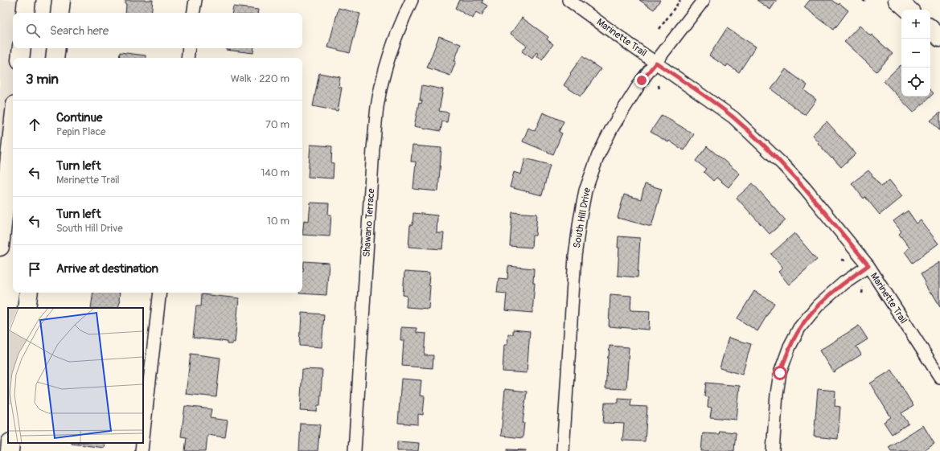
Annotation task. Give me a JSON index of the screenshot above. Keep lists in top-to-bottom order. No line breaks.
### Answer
{"streets":{"street":["Marinette Trail","South Hill Drive","Shawano Terrace"]},"crossings":[["Marinette Trail","South Hill Drive"]],"page":{"map_buttons":["+","−"],"search":"Search here","heading":["3 min","Walk · 220 m"],"list":[["Continue","Pepin Place","70 m"],["Turn left","Marinette Trail","140 m"],["Turn left","South Hill Drive","10 m"],"Arrive at destination"]}}
